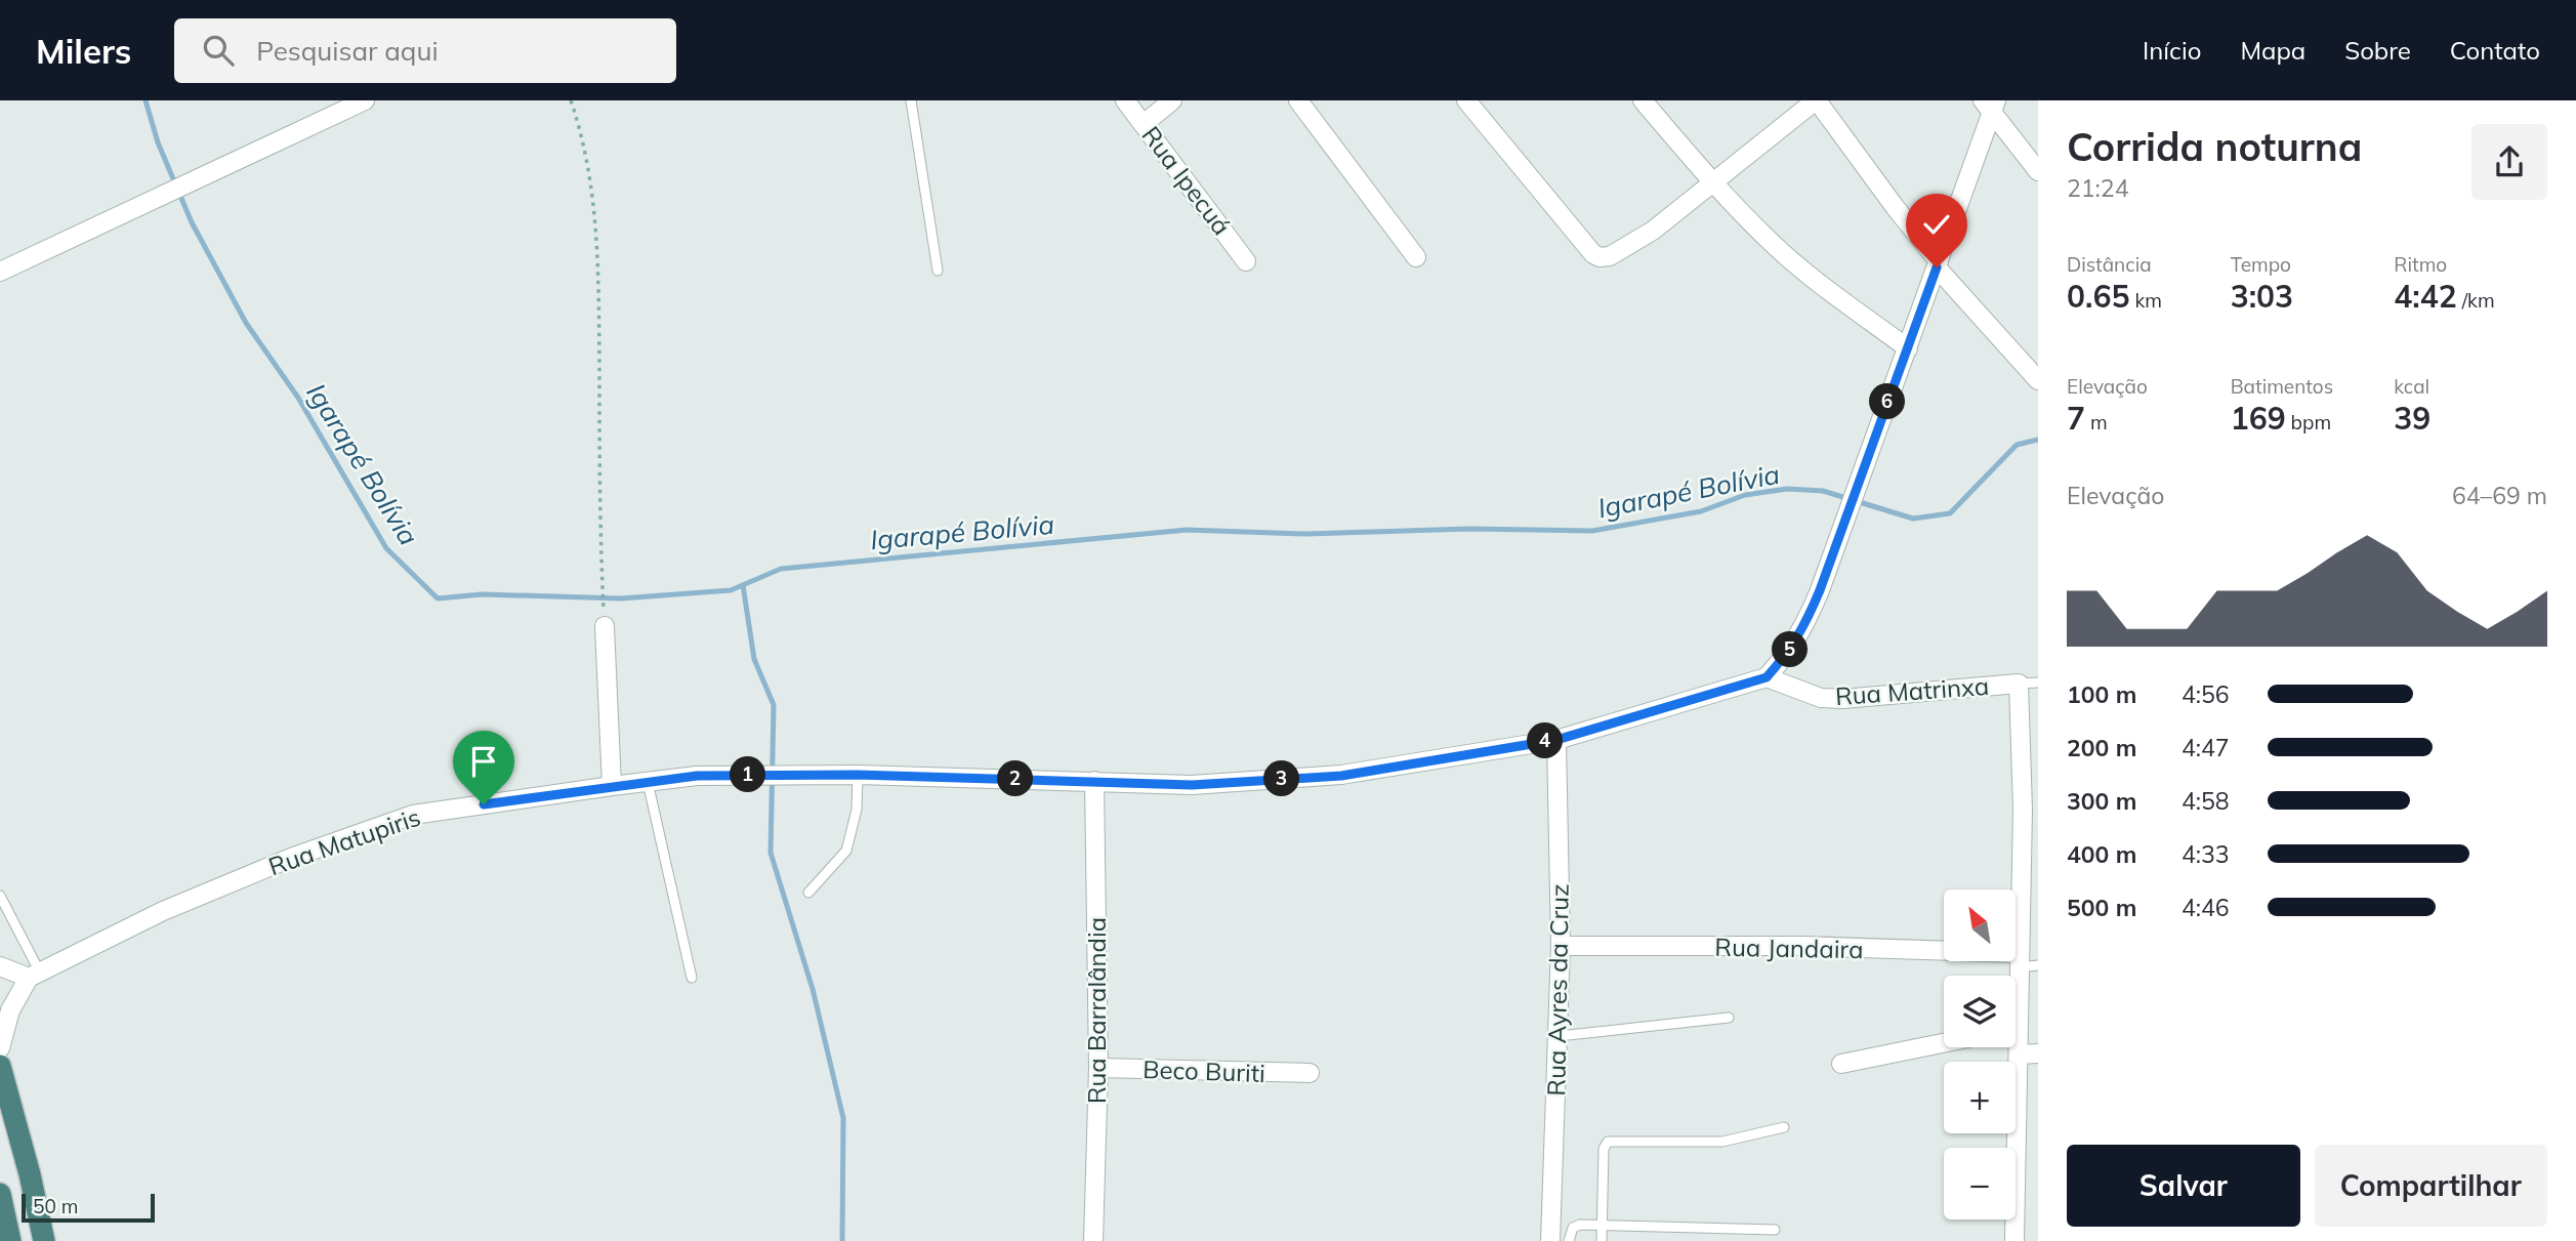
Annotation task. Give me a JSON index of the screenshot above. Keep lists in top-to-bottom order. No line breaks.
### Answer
{"streets":{"street":["Rua Ipecuá","Rua Matrinxa","Rua Matupiris","Rua Jandaira","Rua Ayres da Cruz","Rua Barralândia","Beco Buriti"]},"crossings":[["Rua Matrinxa","Rua Matupiris"],["Rua Matupiris","Rua Ayres da Cruz"],["Rua Matupiris","Rua Barralândia"],["Rua Jandaira","Rua Ayres da Cruz"],["Rua Barralândia","Beco Buriti"]],"water":["Igarapé Bolívia"],"scale_bar":"50 m","north":"top left","page":{"header":"Milers","search":"Pesquisar aqui","nav":["Início","Mapa","Sobre","Contato"],"heading":["Corrida noturna","21:24"],"stats":[["Distância","0.65 km"],["Tempo","3:03"],["Ritmo","4:42 /km"],["Elevação","7 m"],["Batimentos","169 bpm"],["kcal","39"]],"pins":["6","5","4","1","2","3"],"chart":["Elevação","64–69 m"],"list":[{"name":"100 m","note":"4:56"},{"name":"200 m","note":"4:47"},{"name":"300 m","note":"4:58"},{"name":"400 m","note":"4:33"},{"name":"500 m","note":"4:46"}],"map_buttons":["+","−"],"buttons":["Salvar","Compartilhar"],"scale":"50 m"}}
